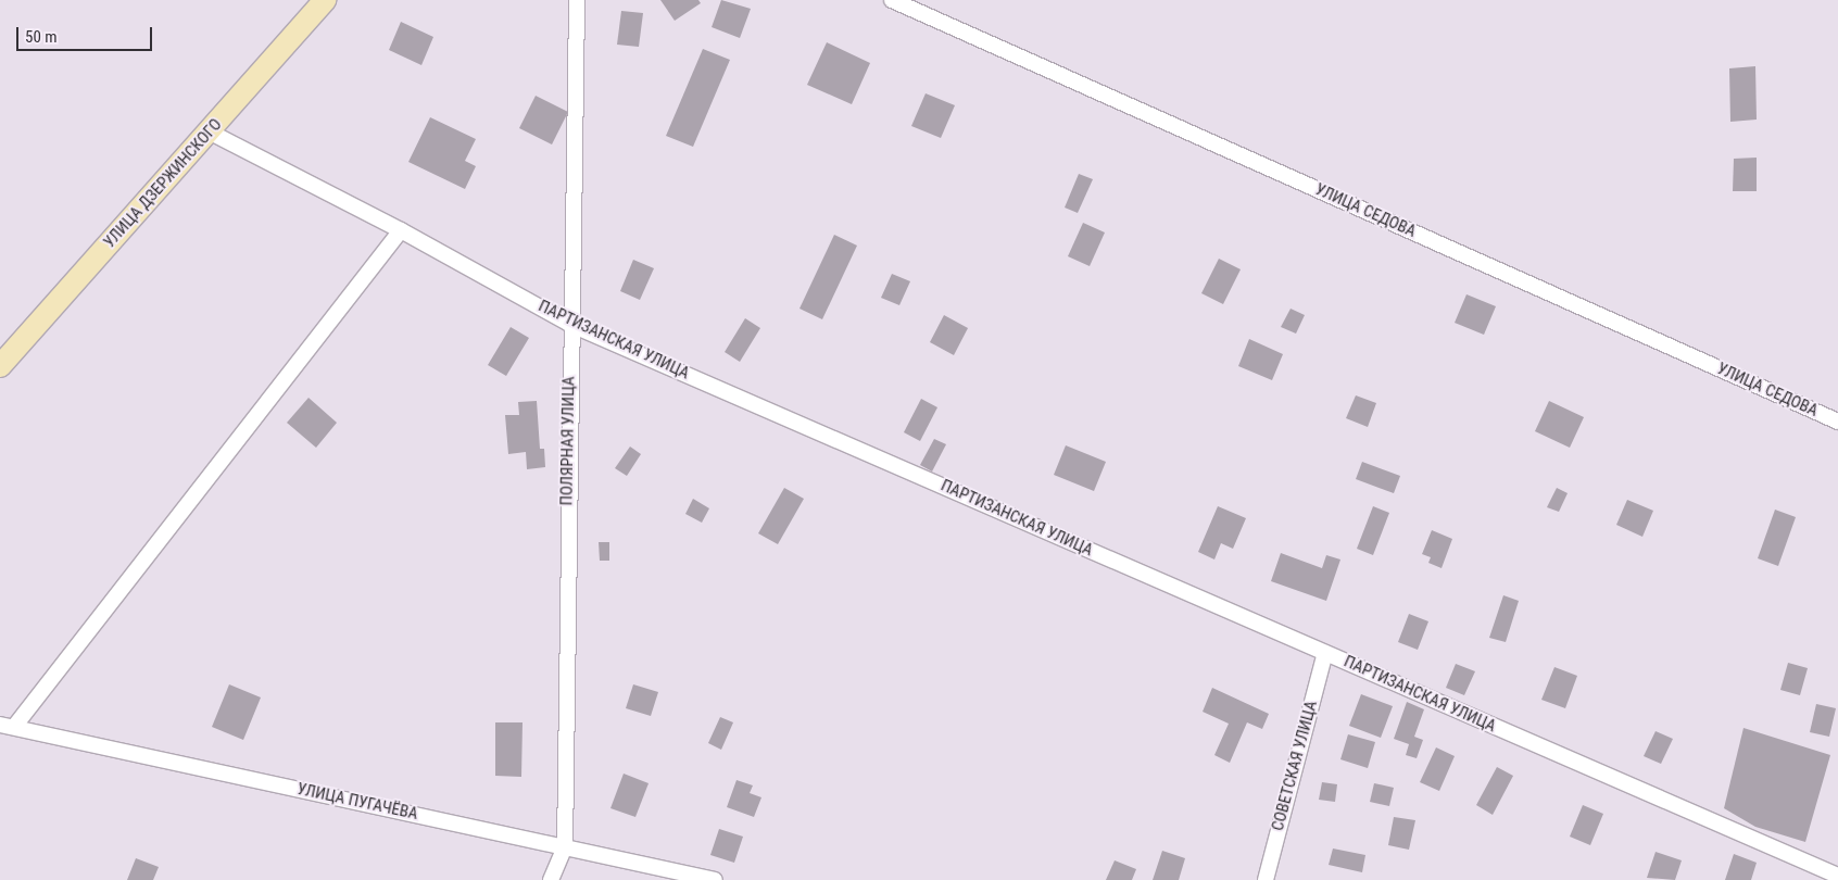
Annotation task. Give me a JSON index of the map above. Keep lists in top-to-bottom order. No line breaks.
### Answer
{"streets":{"street":["УЛИЦА ДЗЕРЖИНСКОГО","УЛИЦА СЕДОВА","ПАРТИЗАНСКАЯ УЛИЦА","ПОЛЯРНАЯ УЛИЦА","СОВЕТСКАЯ УЛИЦА","УЛИЦА ПУГАЧЁВА"]},"crossings":[["УЛИЦА ДЗЕРЖИНСКОГО","ПАРТИЗАНСКАЯ УЛИЦА"],["ПАРТИЗАНСКАЯ УЛИЦА","ПОЛЯРНАЯ УЛИЦА"],["ПАРТИЗАНСКАЯ УЛИЦА","СОВЕТСКАЯ УЛИЦА"],["ПОЛЯРНАЯ УЛИЦА","УЛИЦА ПУГАЧЁВА"]],"scale_bar":"50 m"}
